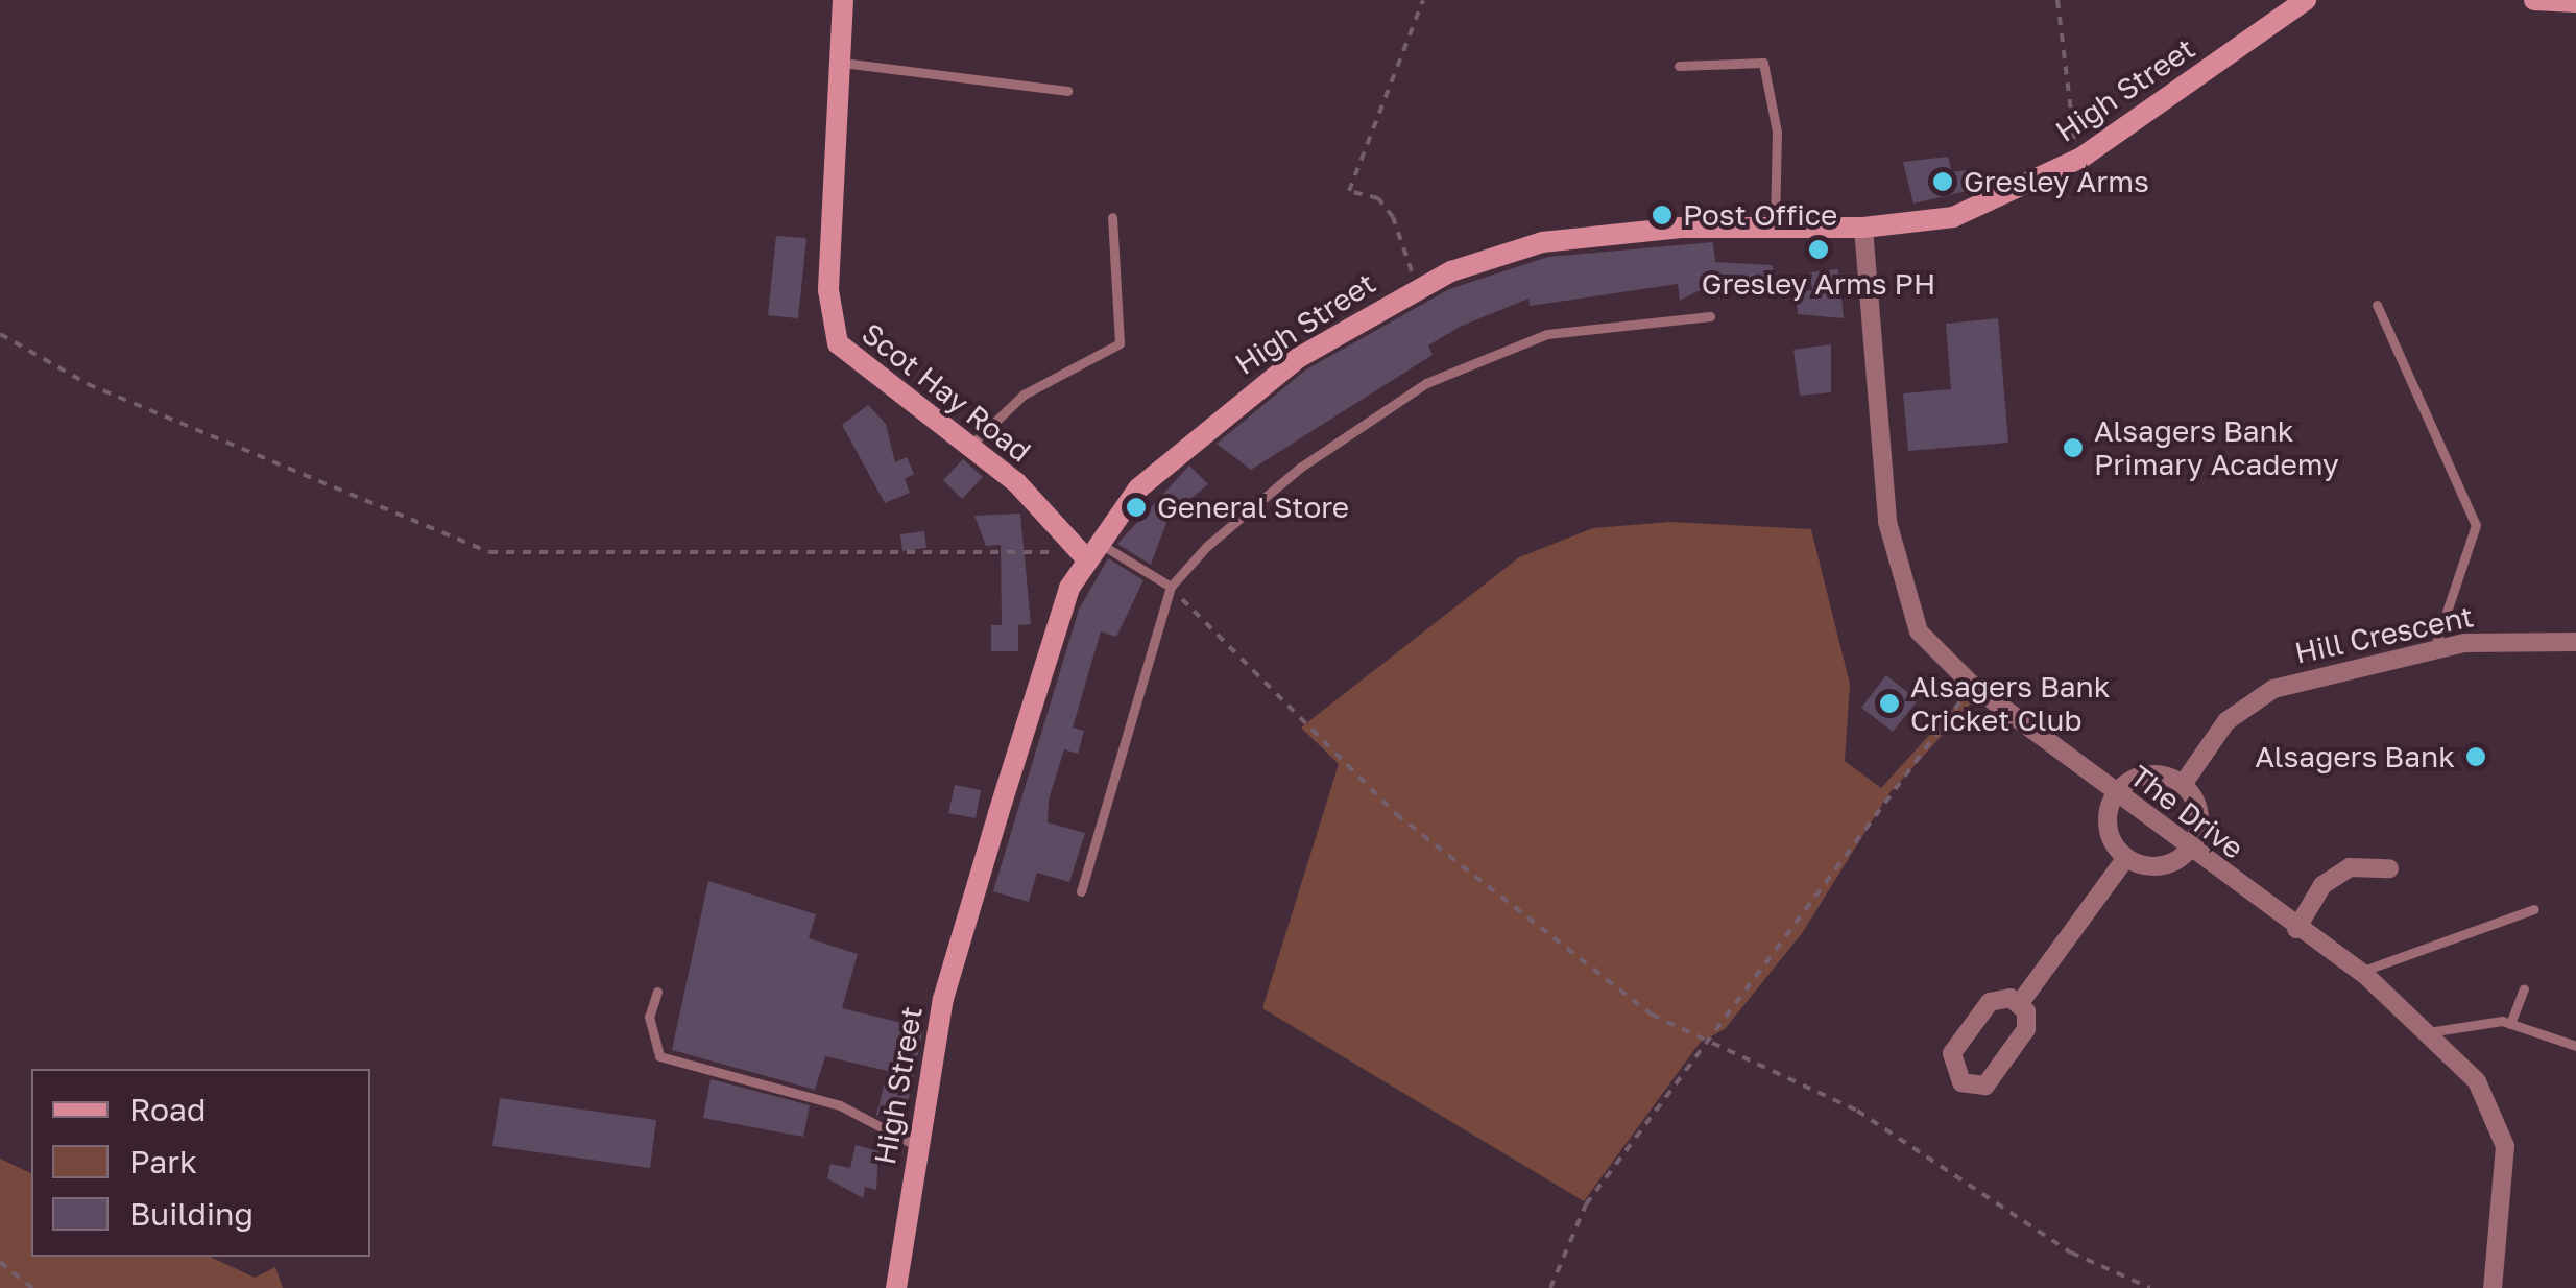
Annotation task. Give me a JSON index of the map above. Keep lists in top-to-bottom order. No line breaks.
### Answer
{"streets":{"main road":["High Street","Scot Hay Road"],"street":["Hill Crescent","The Drive"]},"crossings":[["High Street","Scot Hay Road"],["High Street","The Drive"]],"places":["Gresley Arms","Post Office","Gresley Arms PH","Alsagers Bank Primary Academy","General Store","Alsagers Bank Cricket Club","Alsagers Bank"],"legend":["Road","Park","Building"]}
